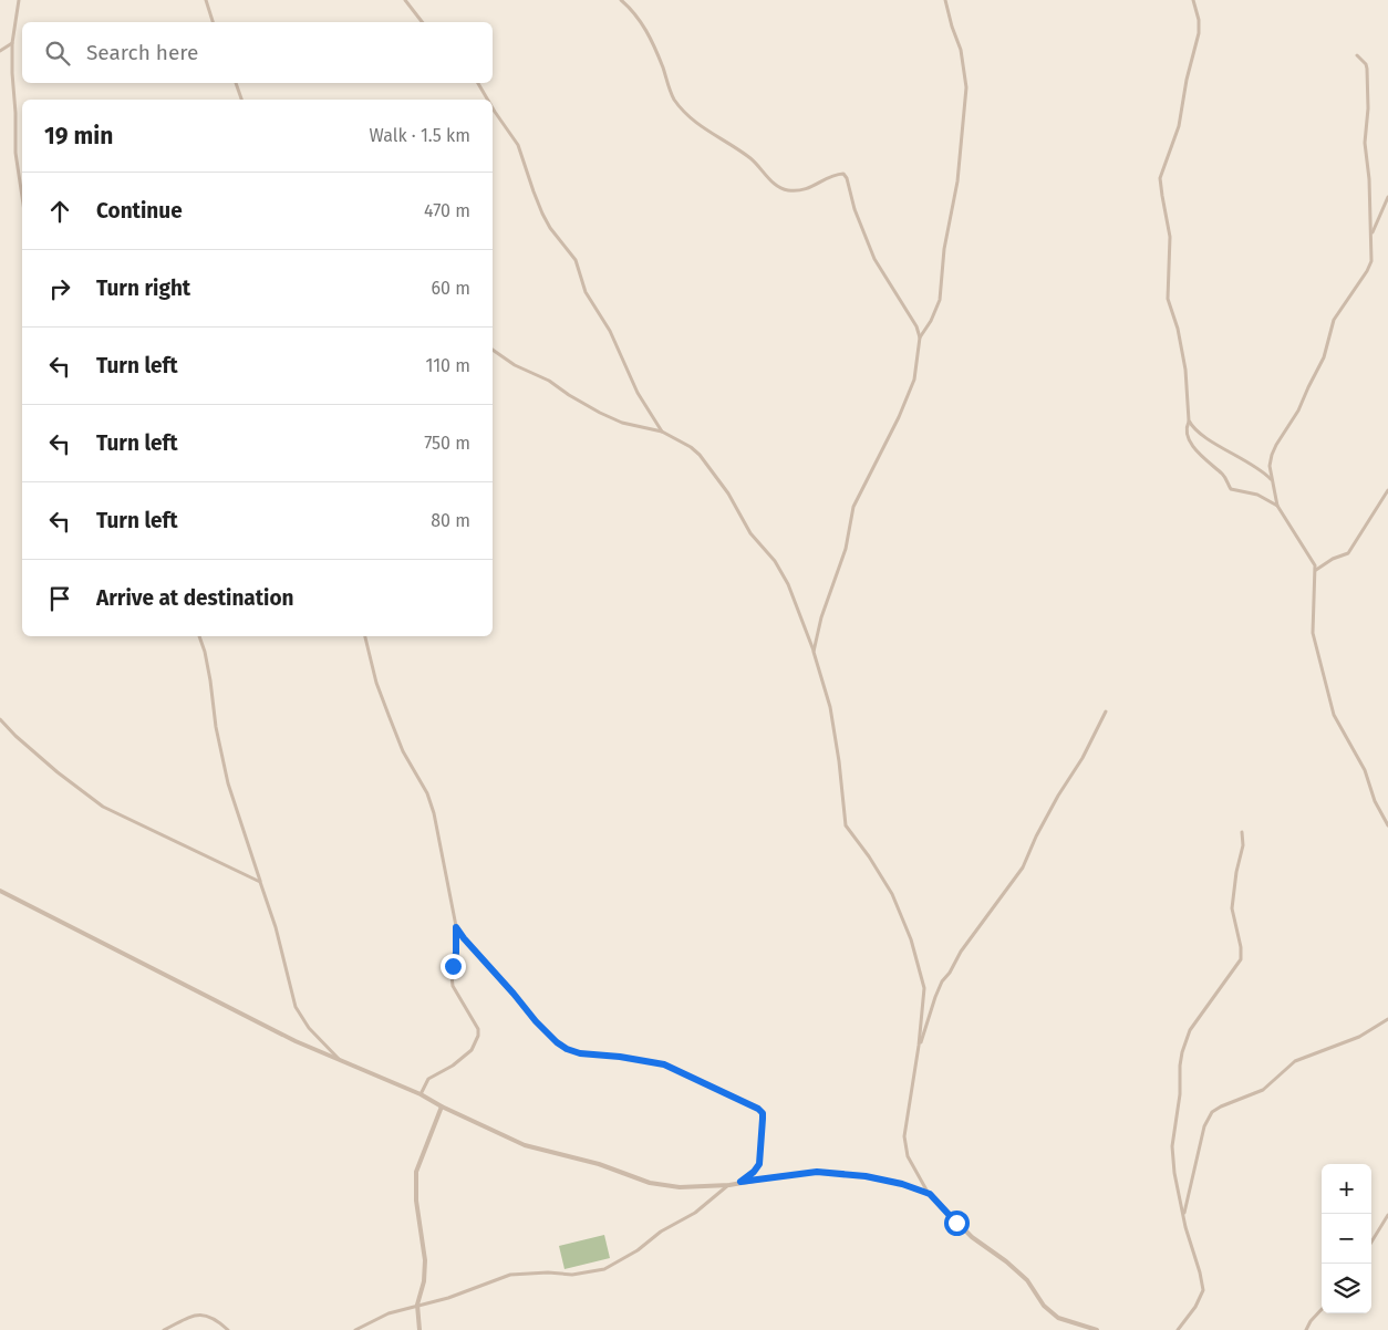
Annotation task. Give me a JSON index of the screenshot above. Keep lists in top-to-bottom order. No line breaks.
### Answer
{"page":{"search":"Search here","heading":["19 min","Walk · 1.5 km"],"list":[["Continue","470 m"],["Turn right","60 m"],["Turn left","110 m"],["Turn left","750 m"],["Turn left","80 m"],"Arrive at destination"],"map_buttons":["+","−"]}}
